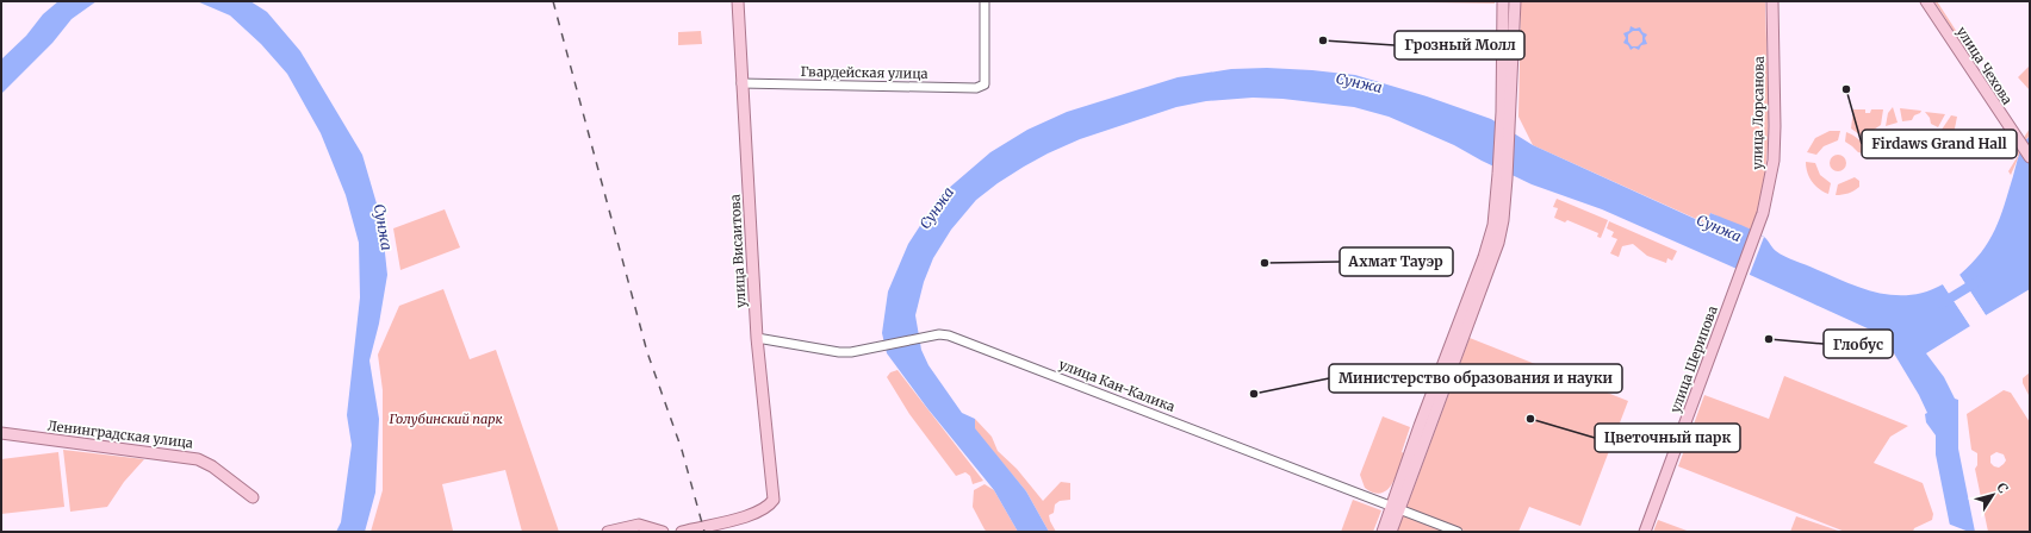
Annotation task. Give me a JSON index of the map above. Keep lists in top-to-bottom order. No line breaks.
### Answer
{"streets":{"main road":["улица Чехова","улица Лорсанова","улица Висаитова","улица Шерипова","Ленинградская улица"],"street":["Гвардейская улица","улица Кан-Калика"]},"crossings":[["Гвардейская улица","улица Висаитова"],["улица Лорсанова","улица Шерипова"],["улица Висаитова","улица Кан-Калика"]],"water":["Сунжа"],"parks":["Голубинский парк"],"places":["Грозный Молл","Firdaws Grand Hall","Ахмат Тауэр","Глобус","Министерство образования и науки","Цветочный парк"],"north":"top right"}
